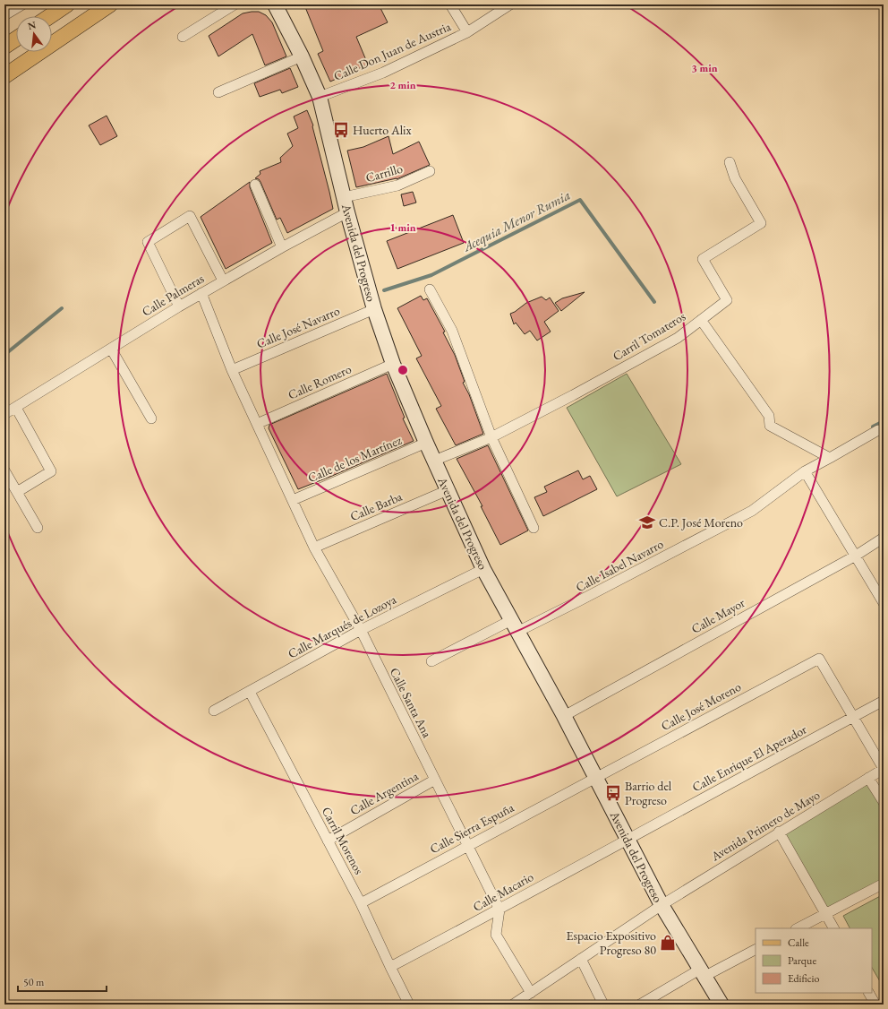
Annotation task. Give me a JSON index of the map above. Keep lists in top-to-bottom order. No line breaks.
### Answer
{"streets":{"main road":["Avenida del Progreso"],"street":["Calle Don Juan de Austria","Carrillo","Calle Palmeras","Calle José Navarro","Carril Tomateros","Calle Romero","Calle de los Martínez","Calle Barba","Calle Isabel Navarro","Calle Mayor","Calle Marqués de Lozoya","Calle Santa Ana","Calle José Moreno","Calle Enrique El Aperador","Calle Argentina","Avenida Primero de Mayo","Calle Sierra Espuña","Carril Morenos","Calle Macario"]},"crossings":[["Calle Don Juan de Austria","Avenida del Progreso"],["Carrillo","Avenida del Progreso"],["Avenida del Progreso","Calle Palmeras"],["Avenida del Progreso","Calle José Navarro"],["Avenida del Progreso","Carril Tomateros"],["Avenida del Progreso","Calle Romero"],["Avenida del Progreso","Calle de los Martínez"],["Avenida del Progreso","Calle Barba"],["Avenida del Progreso","Calle Isabel Navarro"],["Avenida del Progreso","Calle Mayor"],["Avenida del Progreso","Calle Marqués de Lozoya"],["Avenida del Progreso","Calle José Moreno"],["Avenida del Progreso","Calle Enrique El Aperador"],["Avenida del Progreso","Avenida Primero de Mayo"],["Avenida del Progreso","Calle Sierra Espuña"],["Avenida del Progreso","Calle Macario"],["Calle Palmeras","Calle Santa Ana"],["Calle José Navarro","Calle Santa Ana"],["Calle Romero","Calle Santa Ana"],["Calle de los Martínez","Calle Santa Ana"],["Calle Barba","Calle Santa Ana"],["Calle Marqués de Lozoya","Calle Santa Ana"],["Calle Marqués de Lozoya","Carril Morenos"],["Calle Santa Ana","Calle Argentina"],["Calle Santa Ana","Calle Sierra Espuña"],["Calle Santa Ana","Calle Macario"],["Calle José Moreno","Calle Enrique El Aperador"],["Calle José Moreno","Calle Sierra Espuña"],["Calle Enrique El Aperador","Calle Macario"],["Calle Argentina","Carril Morenos"],["Calle Sierra Espuña","Carril Morenos"],["Carril Morenos","Calle Macario"]],"water":["Acequia Menor Rumia"],"places":{"bus stop":["Huerto Alix","Barrio del Progreso"],"school or university":["C.P. José Moreno"],"shop":["Espacio Expositivo Progreso 80"]},"legend":["Calle","Parque","Edificio"],"scale_bar":"50 m","north":"top","rings":["3 min","2 min","1 min"]}
